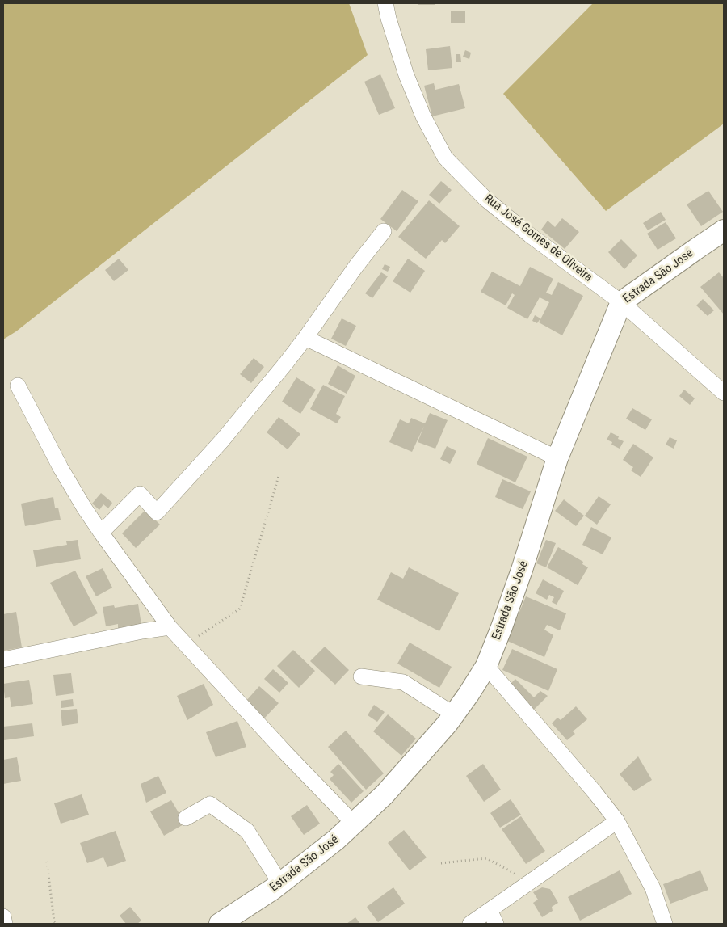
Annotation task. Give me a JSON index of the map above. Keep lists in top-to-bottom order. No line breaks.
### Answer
{"streets":{"street":["Rua José Gomes de Oliveira","Estrada São José"]},"crossings":[["Rua José Gomes de Oliveira","Estrada São José"]]}
